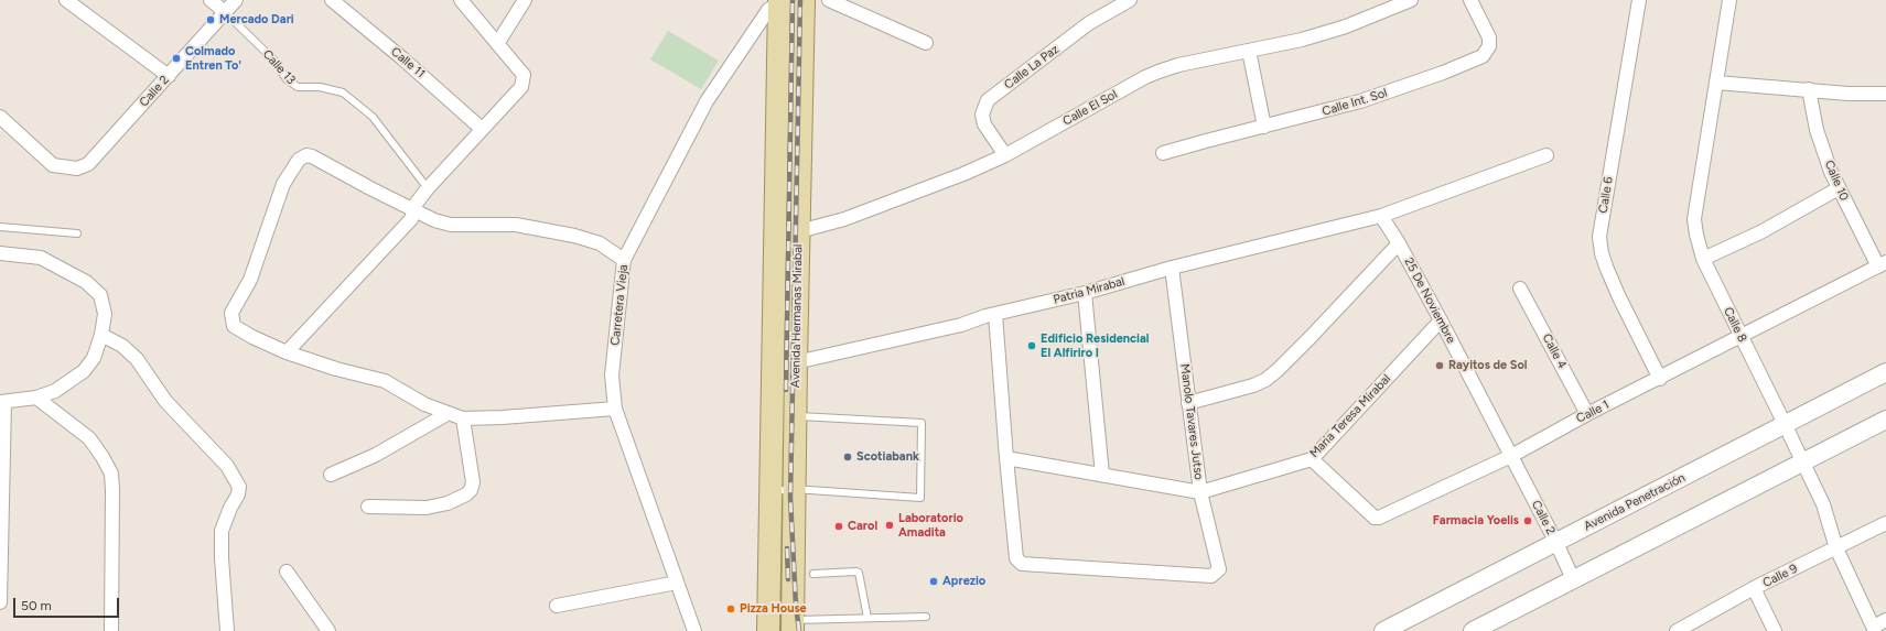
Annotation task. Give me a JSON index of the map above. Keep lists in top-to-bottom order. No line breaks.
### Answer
{"streets":{"main road":["Avenida Hermanas Mirabal"],"street":["Calle 11","Calle 13","Calle La Paz","Calle 2","Calle Int. Sol","Calle El Sol","Calle 10","Calle 6","Patria Mirabal","25 De Noviembre","Carretera Vieja","Calle 8","Calle 4","Calle 1","Maria Teresa Mirabal","Manolo Tavares Jutso","Avenida Penetración","Calle 9"]},"crossings":[["Calle 13","Calle 2"],["Calle La Paz","Calle El Sol"],["Calle 2","25 De Noviembre"],["Calle 2","Calle 1"],["Calle 2","Avenida Penetración"],["Calle El Sol","Avenida Hermanas Mirabal"],["Calle 10","Calle 1"],["Calle 6","Calle 1"],["Patria Mirabal","25 De Noviembre"],["Patria Mirabal","Avenida Hermanas Mirabal"],["Patria Mirabal","Manolo Tavares Jutso"],["25 De Noviembre","Calle 1"],["25 De Noviembre","Maria Teresa Mirabal"],["Carretera Vieja","Avenida Hermanas Mirabal"],["Calle 8","Calle 1"],["Calle 8","Avenida Penetración"],["Calle 8","Calle 9"],["Calle 4","Calle 1"],["Calle 1","Maria Teresa Mirabal"],["Maria Teresa Mirabal","Manolo Tavares Jutso"]],"places":["Mercado Dari","Colmado Entren To'","Edificio Residencial El Alfiriro I","Rayitos de Sol","Scotiabank","Farmacia Yoelis","Laboratorio Amadita","Carol","Aprezio","Pizza House"],"scale_bar":"50 m"}
